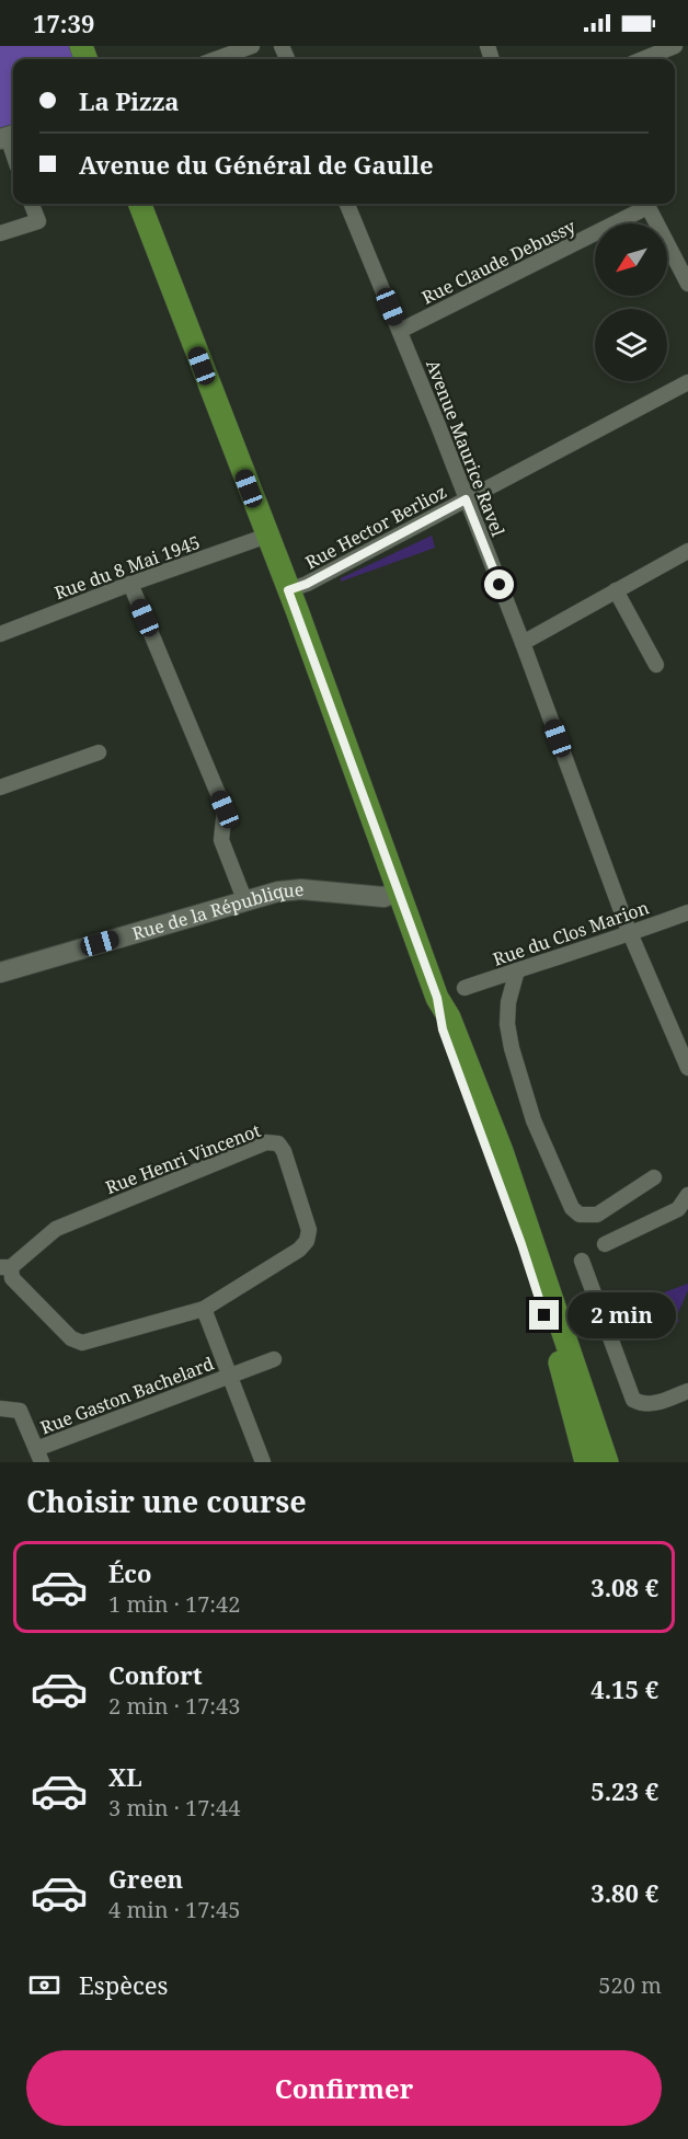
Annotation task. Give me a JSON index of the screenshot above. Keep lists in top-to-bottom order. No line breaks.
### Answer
{"streets":{"street":["Rue Claude Debussy","Avenue Maurice Ravel","Rue Hector Berlioz","Rue du 8 Mai 1945","Rue de la République","Rue du Clos Marion","Rue Henri Vincenot","Rue Gaston Bachelard"]},"crossings":[["Rue Claude Debussy","Avenue Maurice Ravel"],["Avenue Maurice Ravel","Rue Hector Berlioz"],["Avenue Maurice Ravel","Rue du Clos Marion"]],"north":"bottom left","page":{"status":"17:39","banner":["La Pizza","Avenue du Général de Gaulle"],"bubble":"2 min","heading":"Choisir une course","list":[{"name":"Éco","note":"1 min · 17:42","value":"3.08 €"},{"name":"Confort","note":"2 min · 17:43","value":"4.15 €"},{"name":"XL","note":"3 min · 17:44","value":"5.23 €"},{"name":"Green","note":"4 min · 17:45","value":"3.80 €"}],"pay":["Espèces","520 m"],"buttons":"Confirmer"}}
